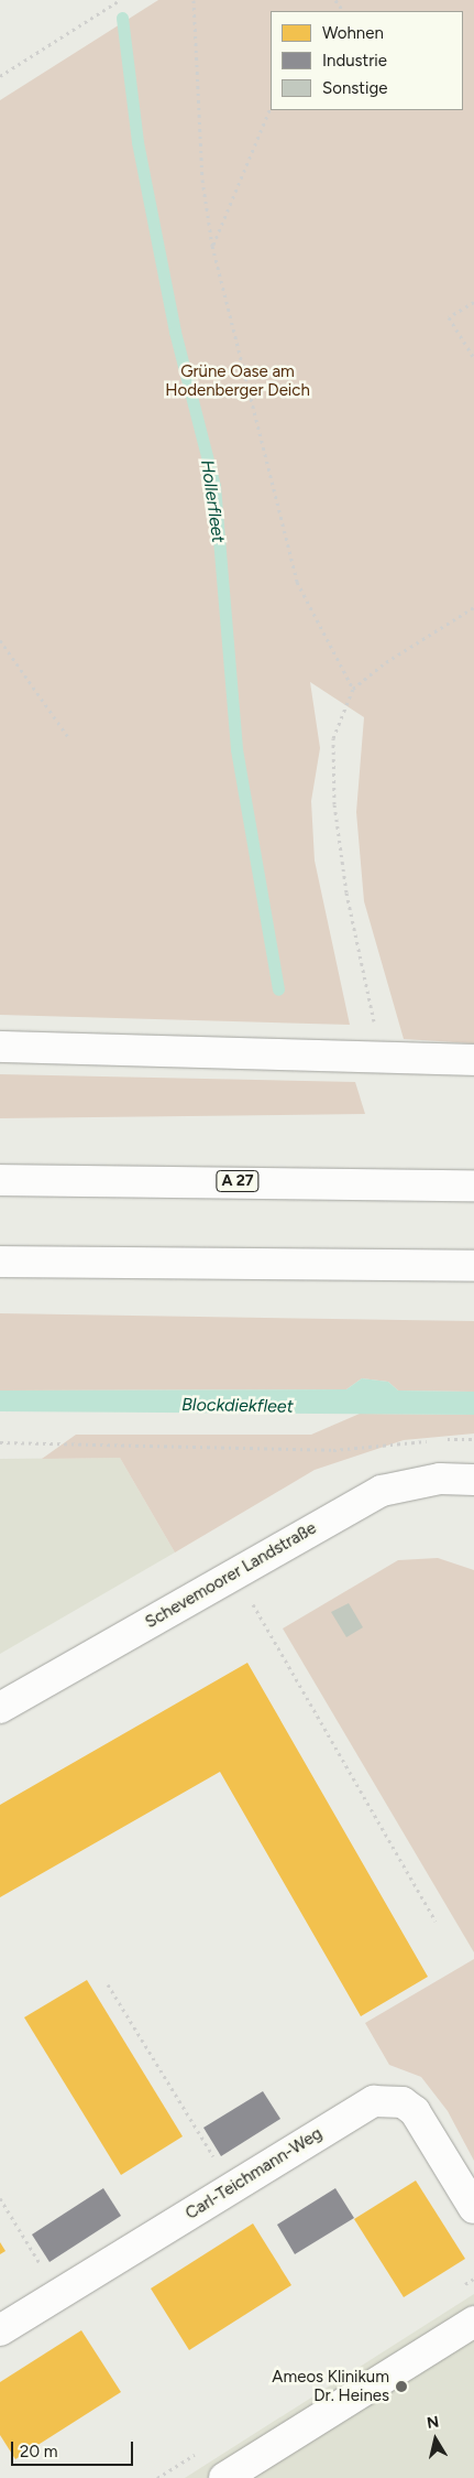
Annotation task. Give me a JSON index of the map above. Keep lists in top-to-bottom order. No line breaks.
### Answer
{"streets":{"main road":["A 27","Schevemoorer Landstraße","Carl-Teichmann-Weg"]},"water":["Hollerfleet","Blockdiekfleet"],"parks":["Grüne Oase am Hodenberger Deich"],"places":["Ameos Klinikum Dr. Heines"],"legend":["Wohnen","Industrie","Sonstige"],"scale_bar":"20 m","north":"top"}
